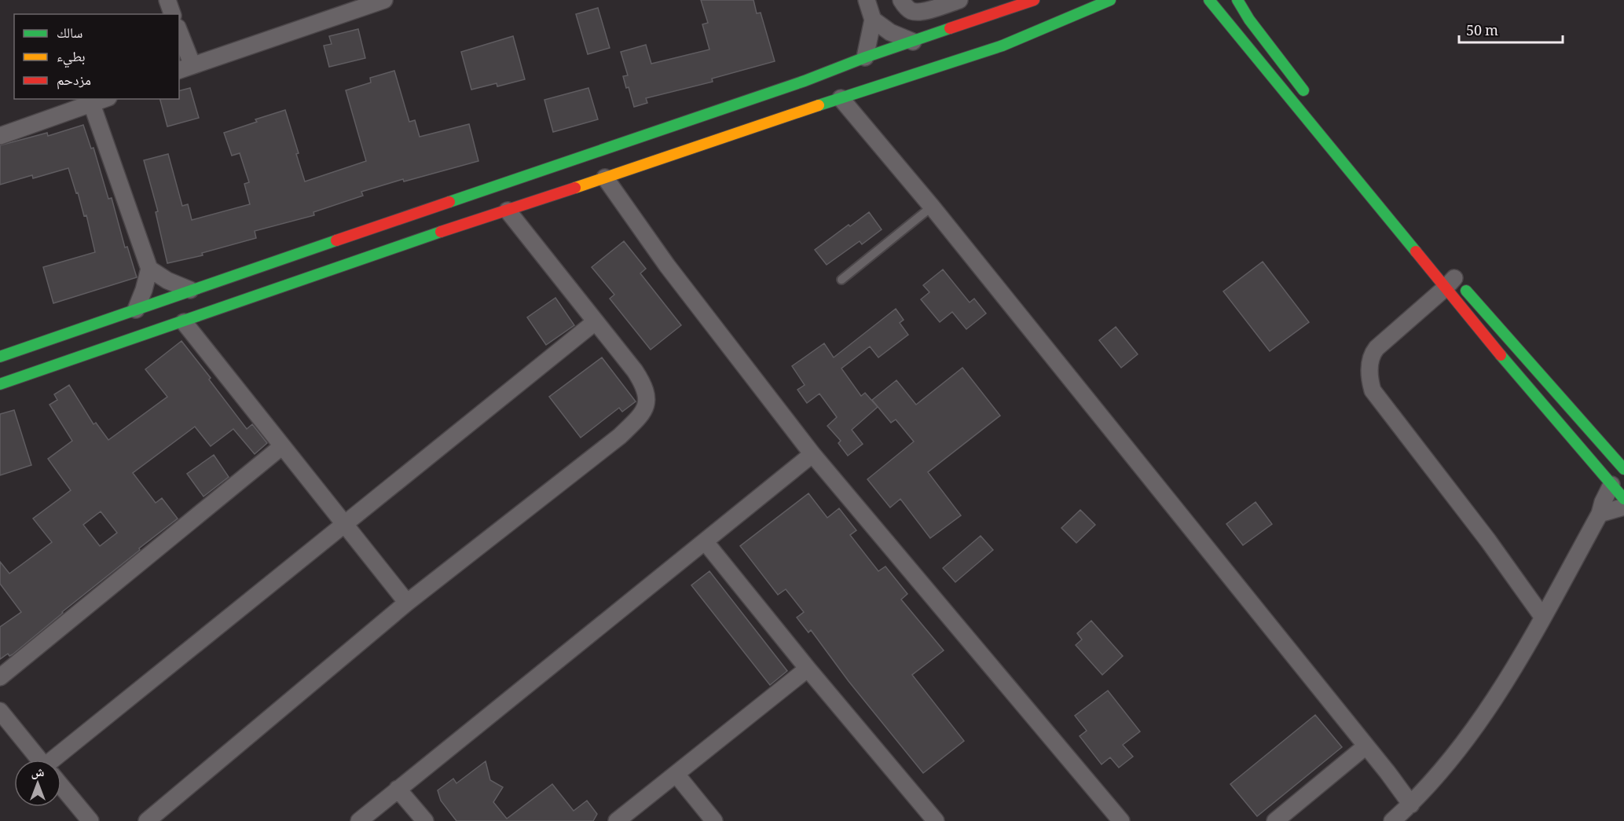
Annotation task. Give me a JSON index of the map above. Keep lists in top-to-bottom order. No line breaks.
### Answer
{"legend":["سالك","بطيء","مزدحم"],"scale_bar":"50 m","north":"top"}
